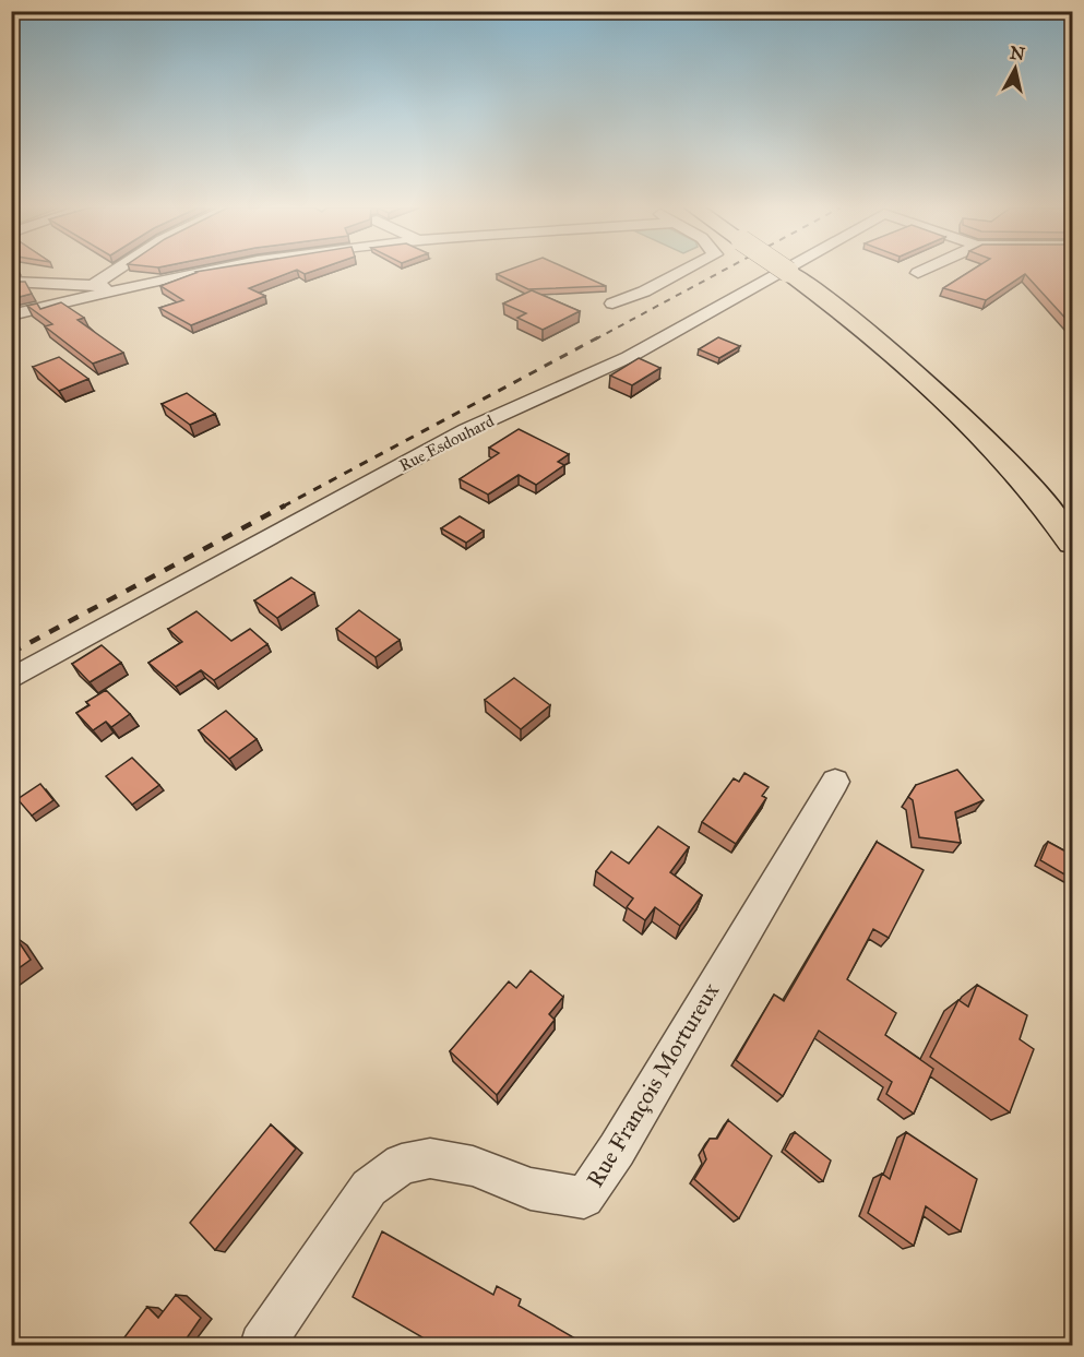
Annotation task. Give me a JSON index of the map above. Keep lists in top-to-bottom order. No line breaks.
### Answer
{"streets":{"street":["Rue Esdouhard","Rue François Mortureux"]},"north":"top"}
